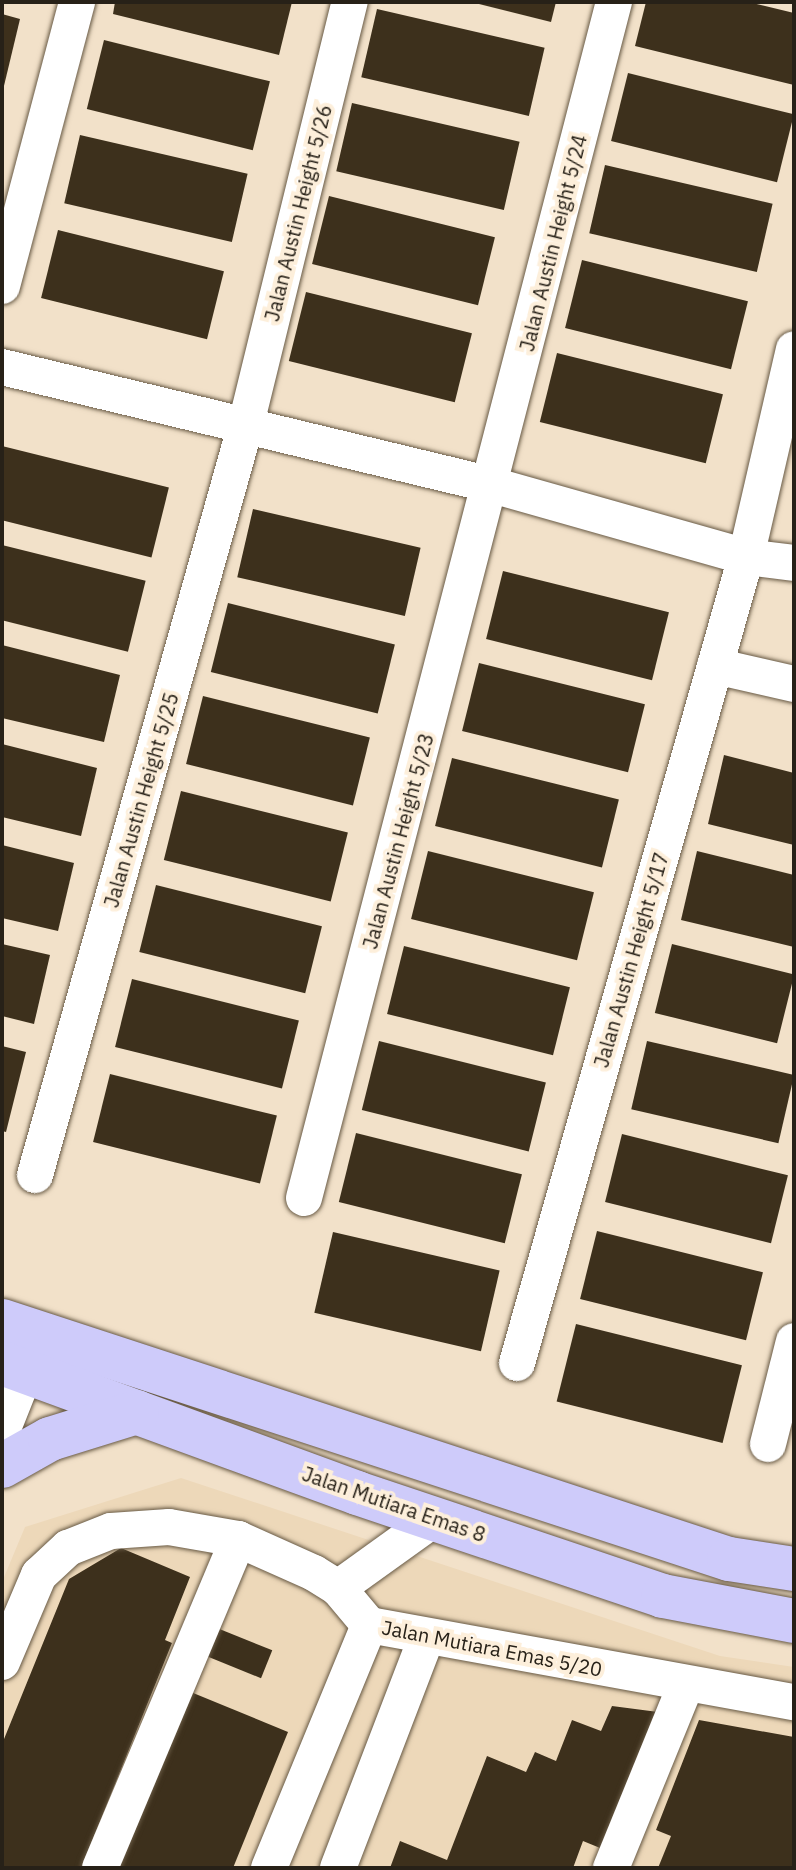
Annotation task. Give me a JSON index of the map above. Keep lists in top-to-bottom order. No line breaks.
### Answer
{"streets":{"main road":["Jalan Mutiara Emas 8"],"street":["Jalan Austin Height 5/26","Jalan Austin Height 5/24","Jalan Austin Height 5/25","Jalan Austin Height 5/23","Jalan Austin Height 5/17","Jalan Mutiara Emas 5/20"]},"crossings":[["Jalan Austin Height 5/26","Jalan Austin Height 5/25"],["Jalan Austin Height 5/24","Jalan Austin Height 5/23"]]}
